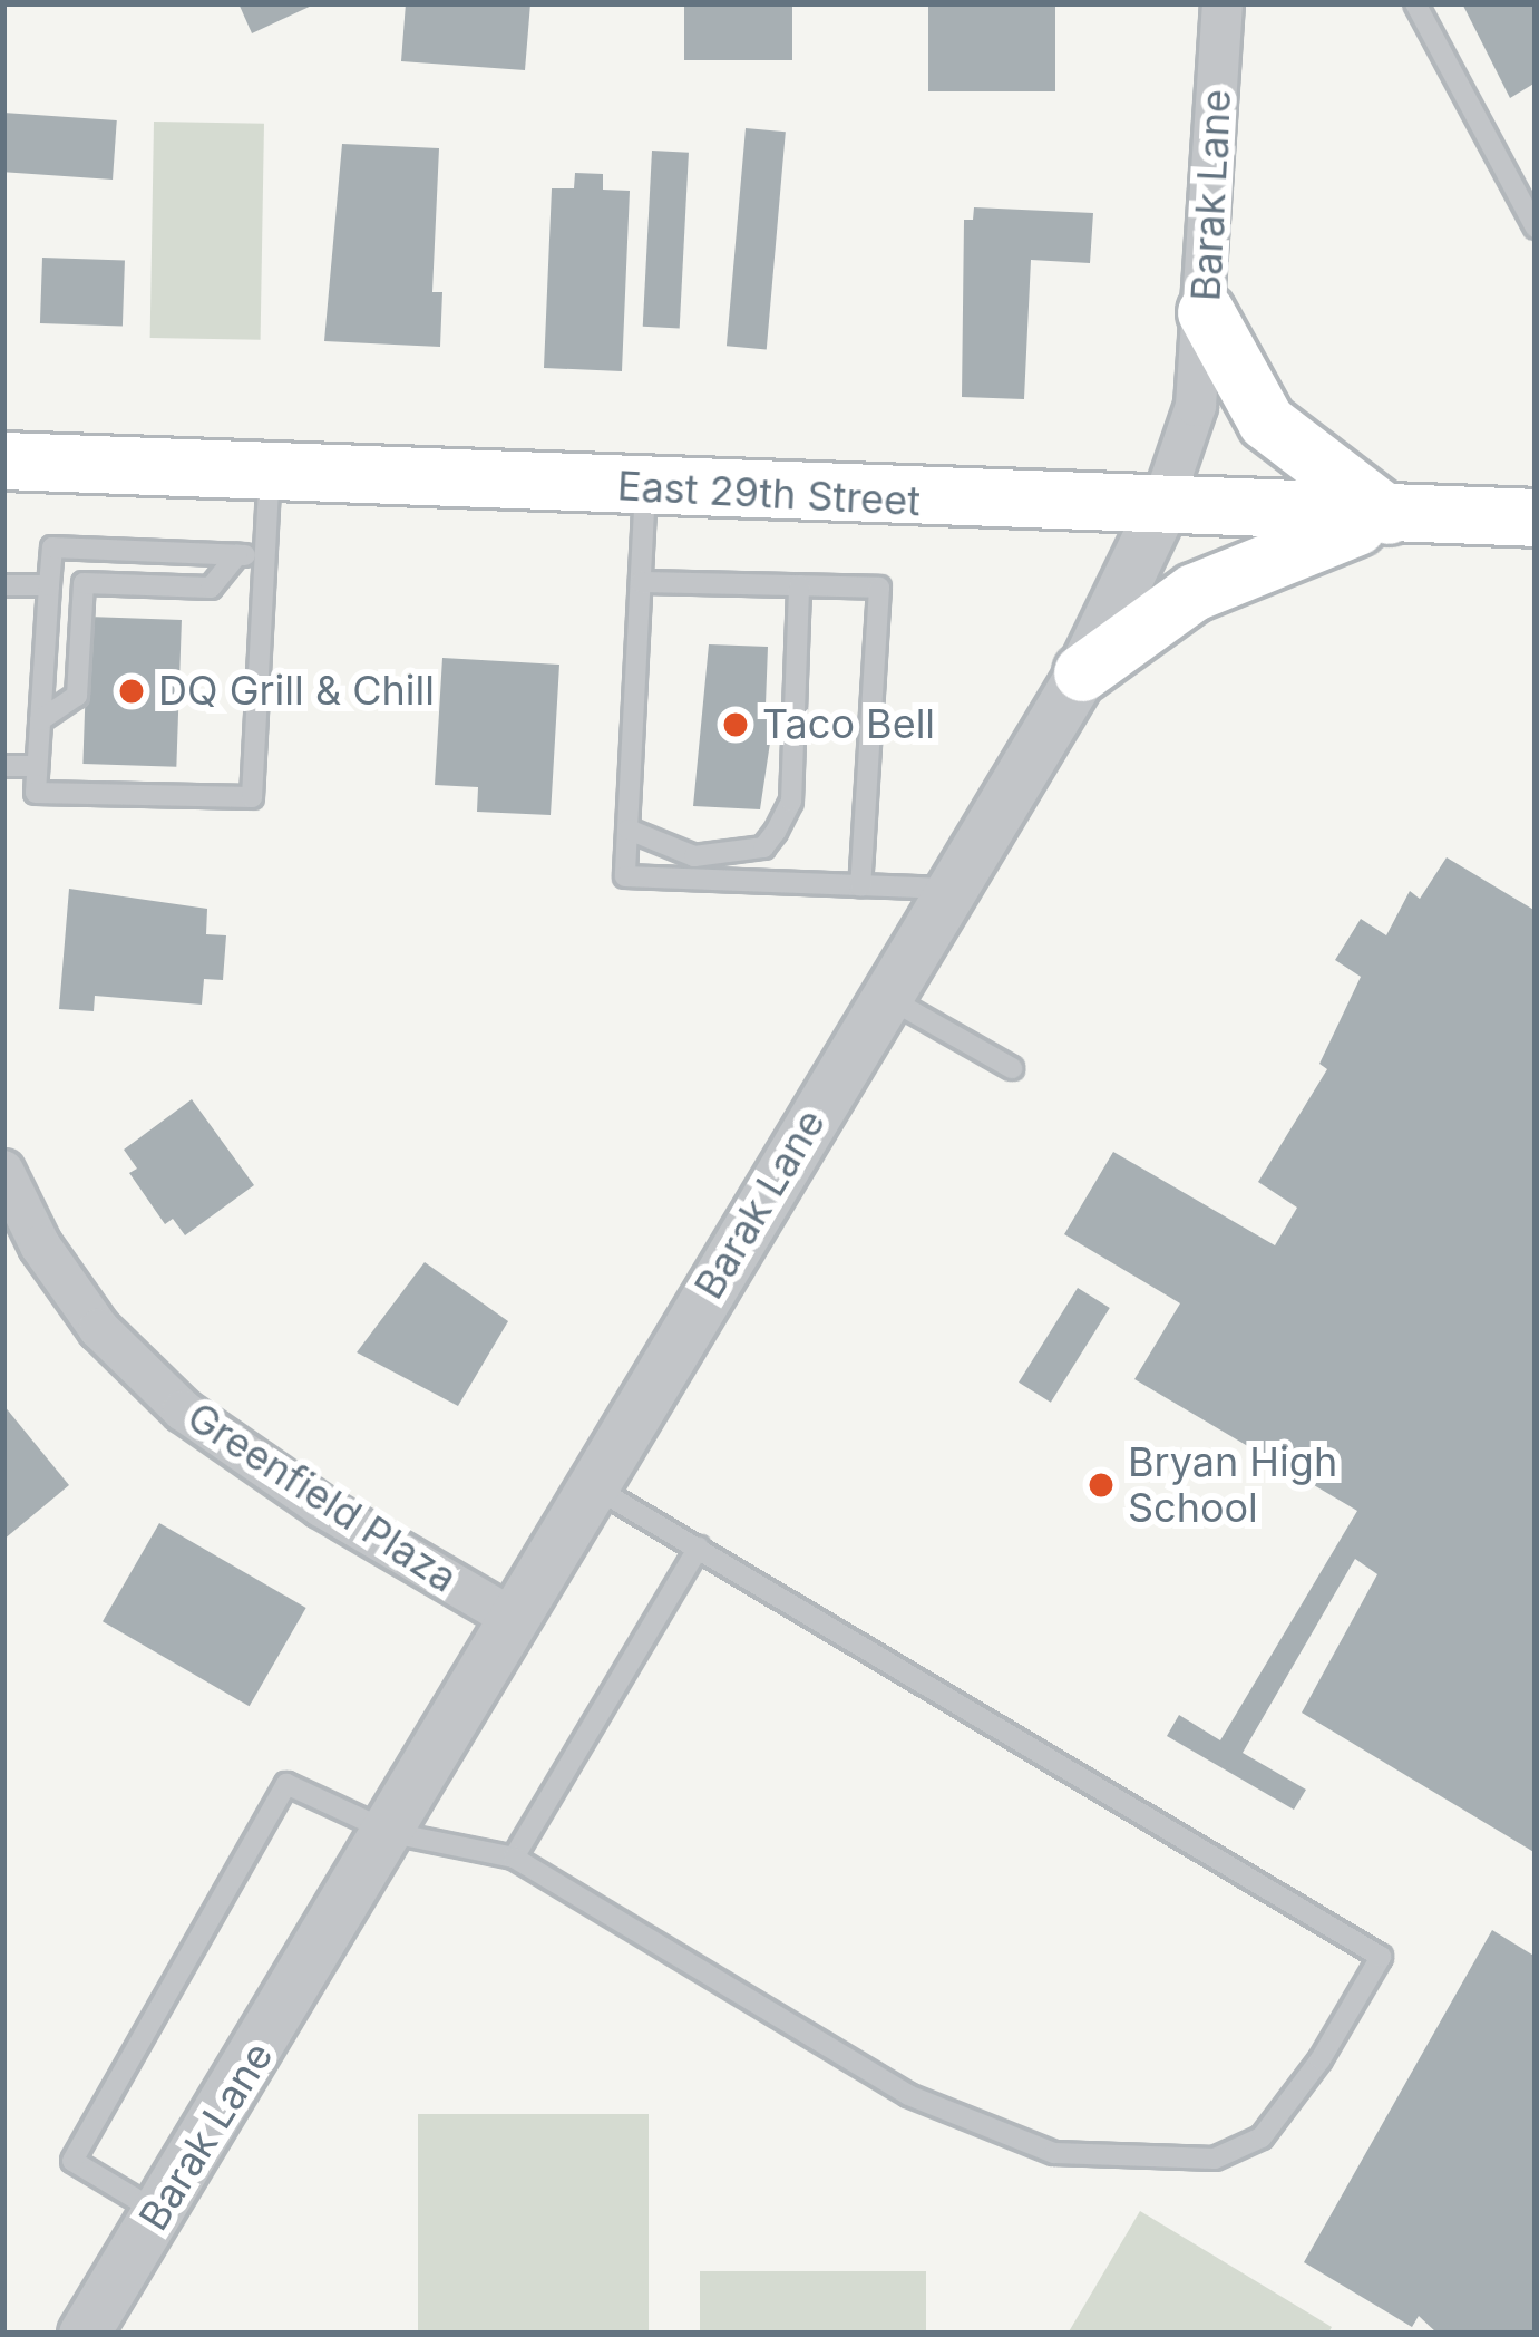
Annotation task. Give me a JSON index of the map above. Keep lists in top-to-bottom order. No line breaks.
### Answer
{"streets":{"main road":["East 29th Street"],"street":["Barak Lane","Greenfield Plaza"]},"crossings":[["Barak Lane","East 29th Street"],["Barak Lane","Greenfield Plaza"]],"places":["DQ Grill & Chill","Taco Bell","Bryan High School"]}
